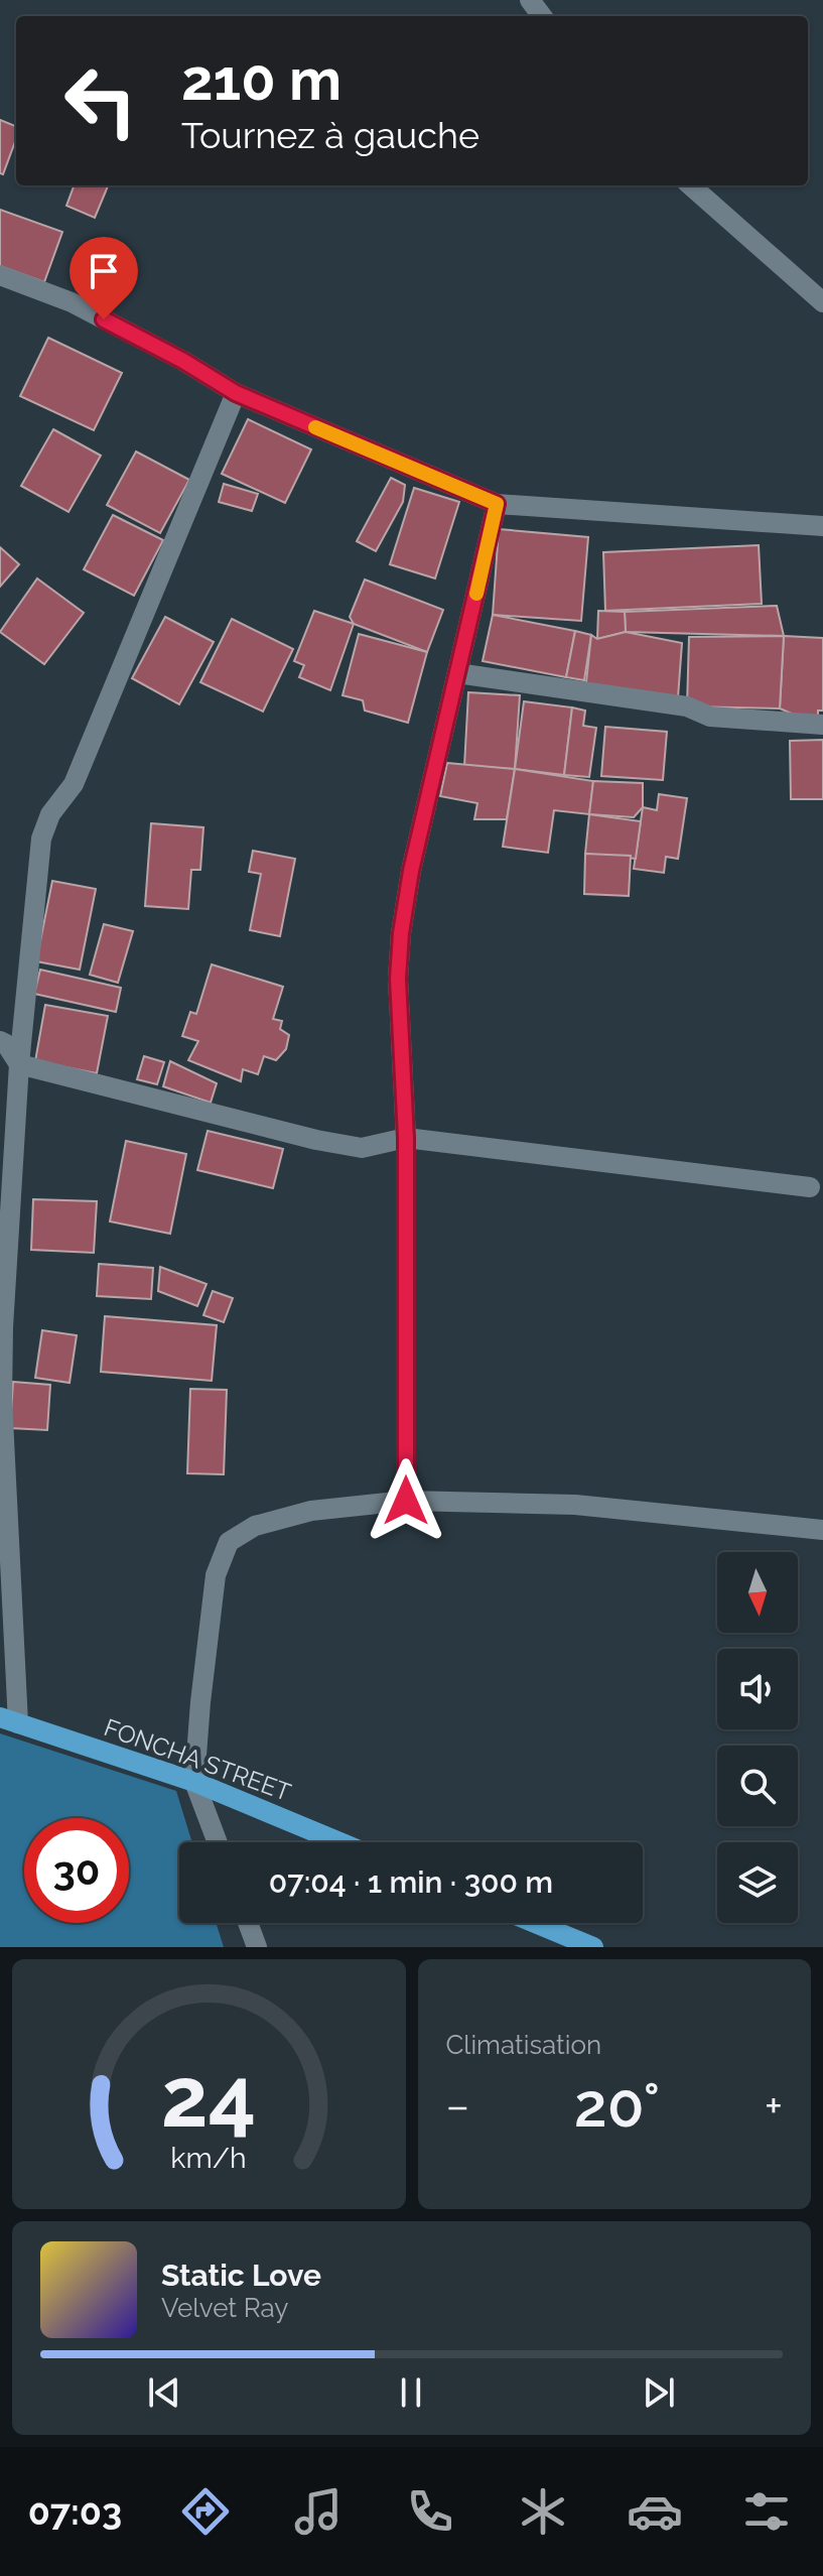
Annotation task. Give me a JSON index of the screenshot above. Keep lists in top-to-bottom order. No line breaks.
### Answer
{"streets":{"main road":["FONCHA STREET"]},"north":"bottom","page":{"turn":["210 m","Tournez à gauche"],"limit":"30","trip":"07:04 · 1 min · 300 m","tile":"Climatisation","heat":["−","20°","+"],"song":["Static Love","Velvet Ray"],"tabs":"07:03","gauge":["24","km/h"]}}
